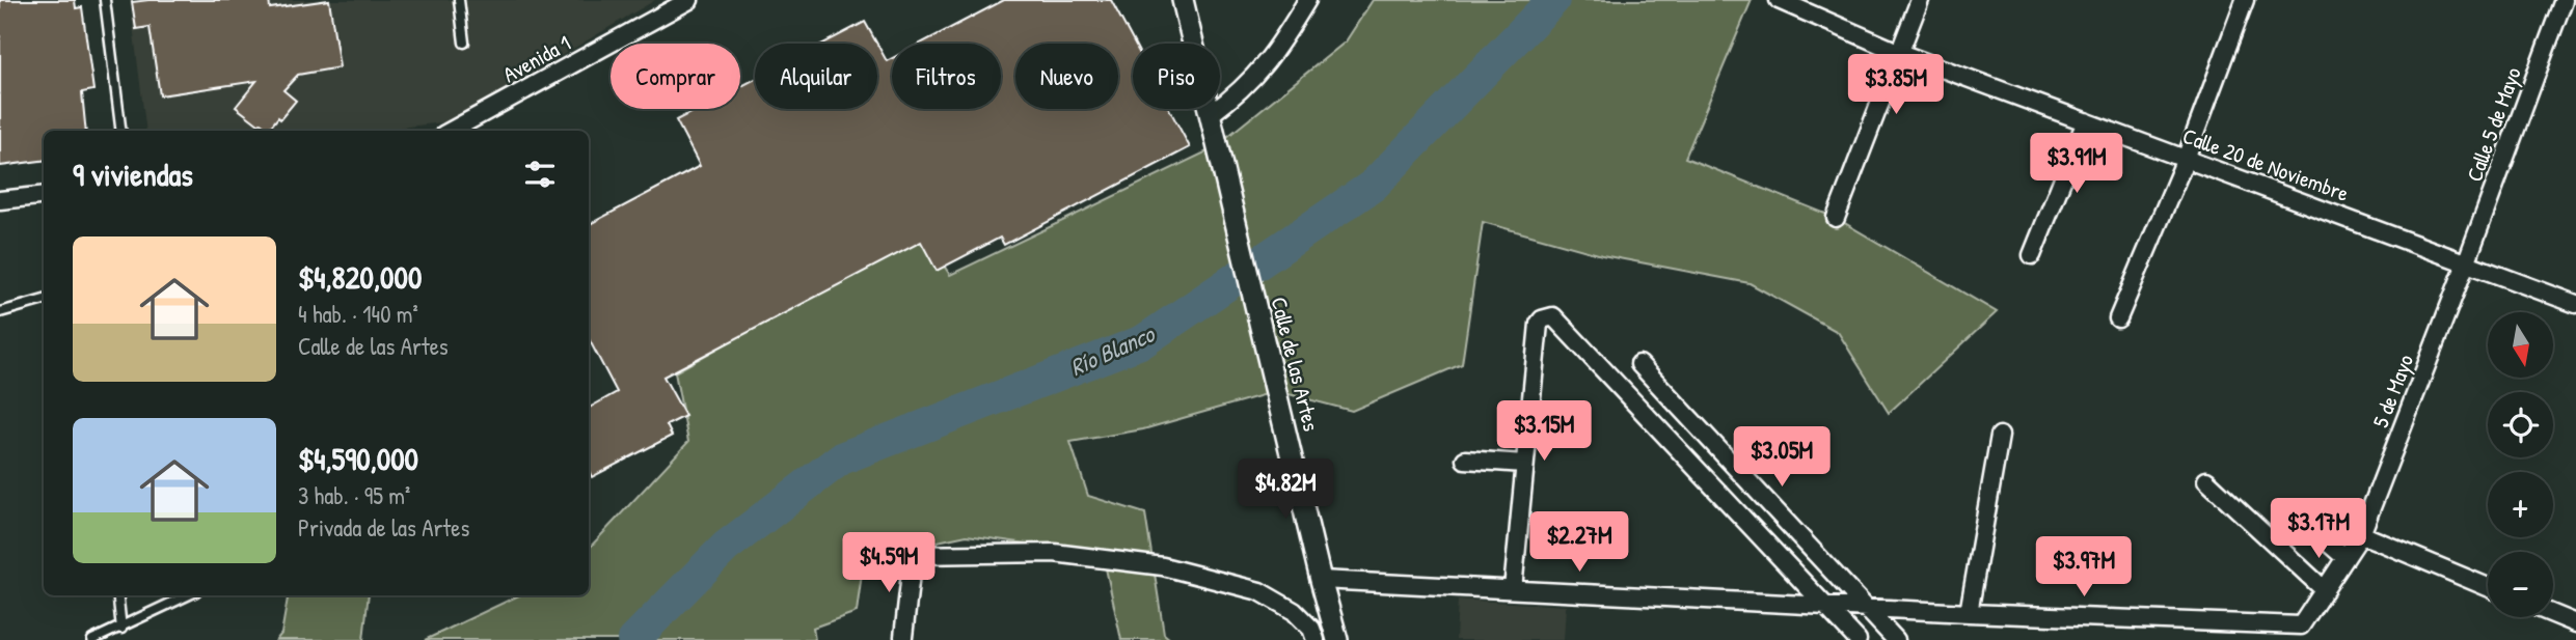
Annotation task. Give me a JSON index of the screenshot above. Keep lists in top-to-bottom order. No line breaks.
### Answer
{"streets":{"street":["Avenida 1","Calle 5 de Mayo","Calle 20 de Noviembre","Calle de las Artes","5 de Mayo"]},"crossings":[["Calle 5 de Mayo","Calle 20 de Noviembre"],["Calle 5 de Mayo","5 de Mayo"],["Calle 20 de Noviembre","5 de Mayo"]],"water":["Río Blanco"],"north":"bottom","page":{"chip":["Comprar","Alquilar","Filtros","Nuevo","Piso"],"price":["$3.85M","$3.91M","$3.15M","$3.05M","$4.82M","$3.17M","$2.27M","$4.59M","$3.97M"],"heading":"9 viviendas","list":[{"name":"$4,820,000","note":"4 hab. · 140 m² · Calle de las Artes"},{"name":"$4,590,000","note":"3 hab. · 95 m² · Privada de las Artes"}],"map_buttons":["+","−"]}}
